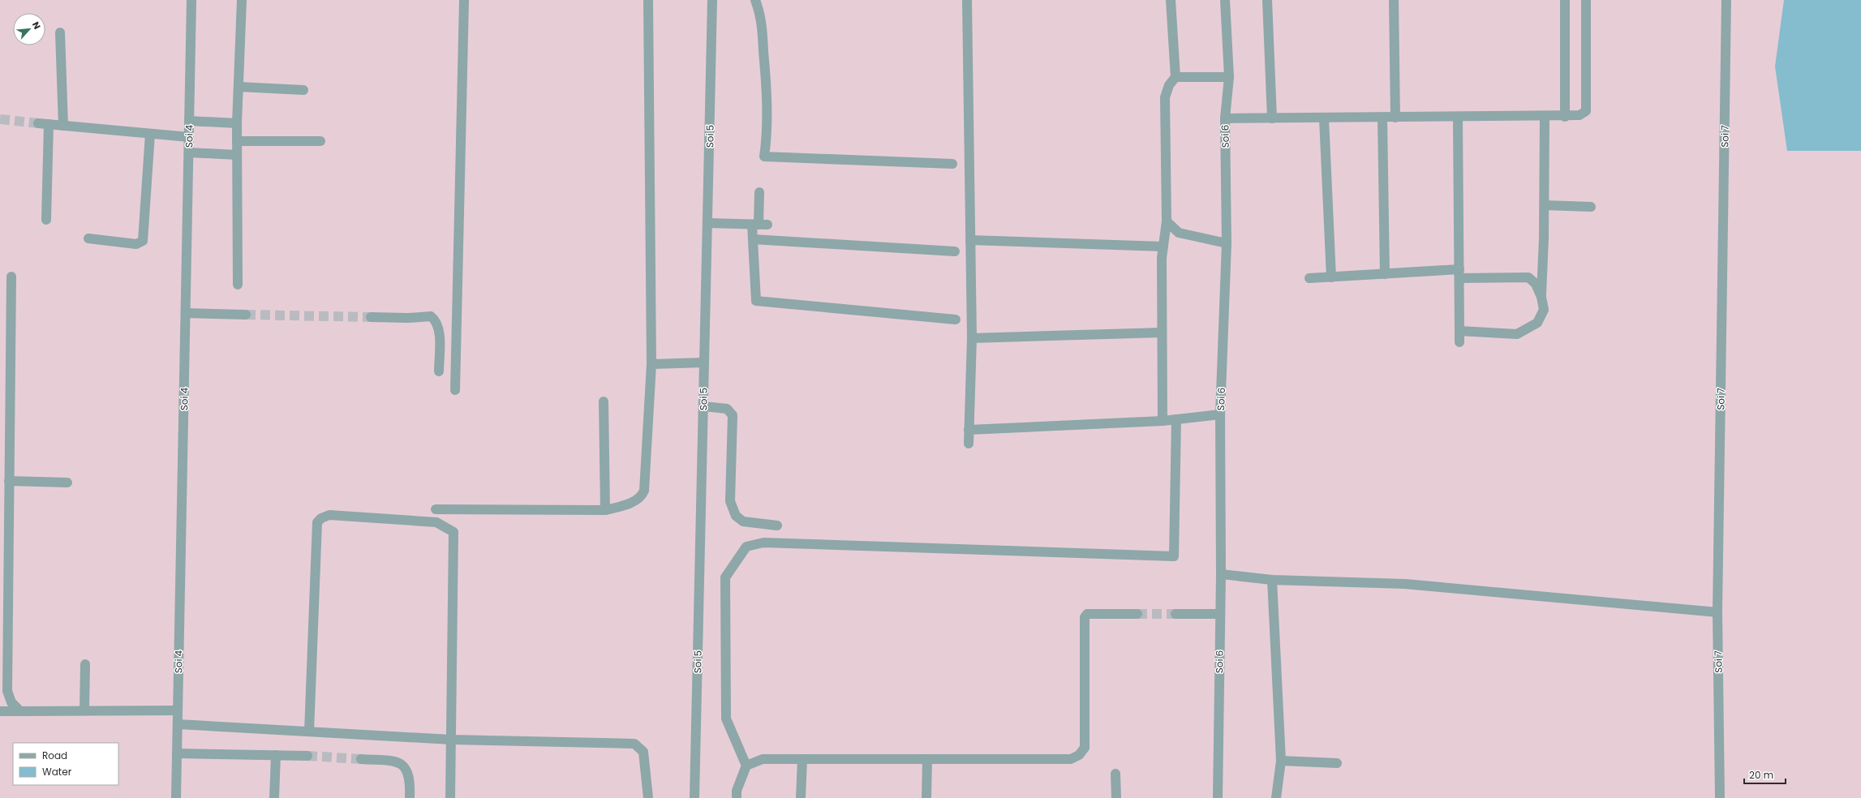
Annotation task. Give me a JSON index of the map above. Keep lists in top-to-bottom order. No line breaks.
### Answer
{"streets":{"street":["Soi 4","Soi 5","Soi 6","Soi 7"]},"legend":["Road","Water"],"scale_bar":"20 m","north":"top right"}
